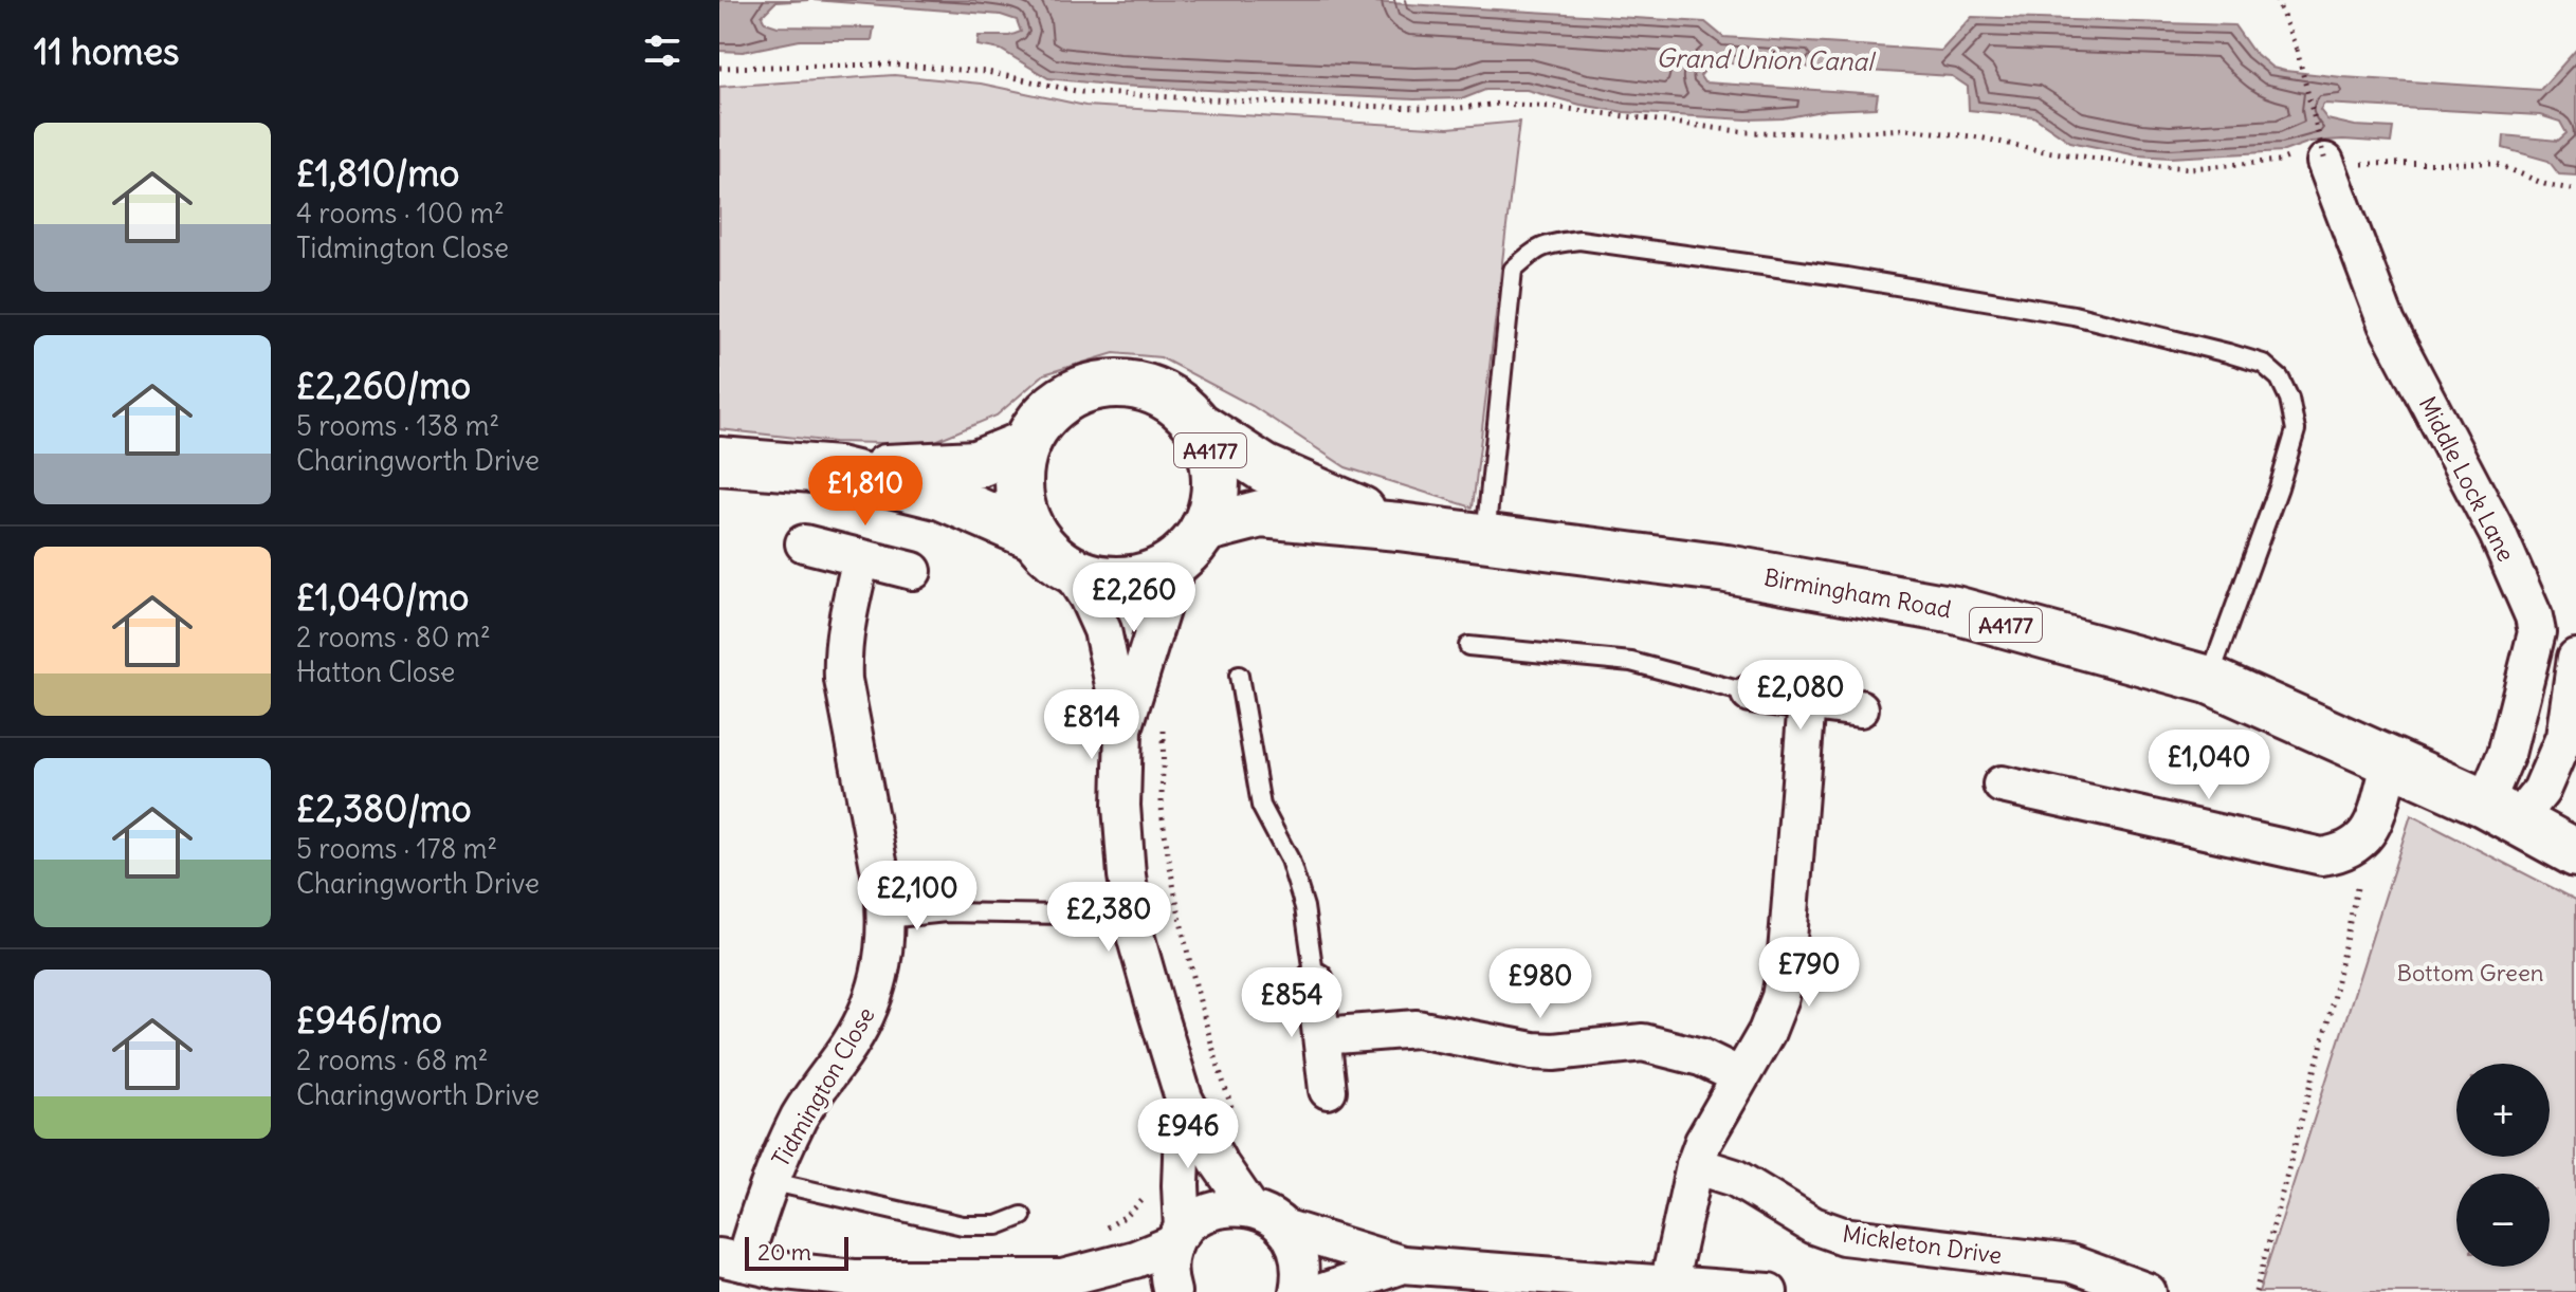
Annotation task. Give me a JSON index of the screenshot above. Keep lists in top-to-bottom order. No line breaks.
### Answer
{"streets":{"highway":["A4177","Birmingham Road"],"street":["Middle Lock Lane","Tidmington Close","Mickleton Drive"]},"crossings":[["Middle Lock Lane","Birmingham Road"]],"water":["Grand Union Canal"],"parks":["Bottom Green"],"scale_bar":"20 m","page":{"heading":"11 homes","list":[{"name":"£1,810/mo","note":"4 rooms · 100 m² · Tidmington Close"},{"name":"£2,260/mo","note":"5 rooms · 138 m² · Charingworth Drive"},{"name":"£1,040/mo","note":"2 rooms · 80 m² · Hatton Close"},{"name":"£2,380/mo","note":"5 rooms · 178 m² · Charingworth Drive"},{"name":"£946/mo","note":"2 rooms · 68 m² · Charingworth Drive"}],"price":["£1,810","£2,260","£2,080","£814","£1,040","£2,100","£2,380","£790","£980","£854","£946"],"map_buttons":["+","−"],"scale":"20 m"}}
